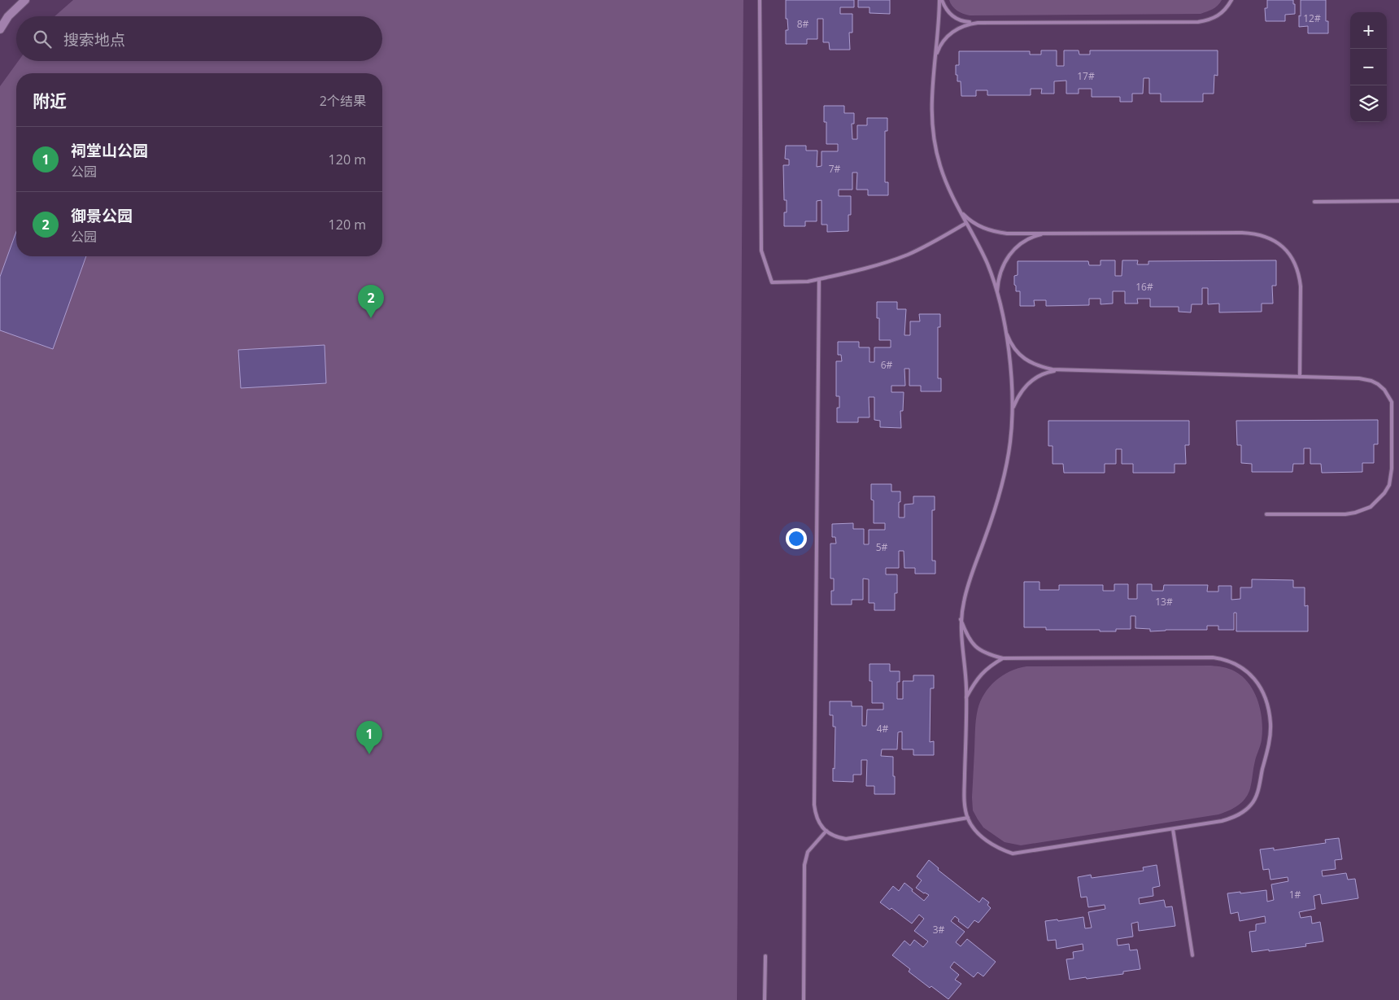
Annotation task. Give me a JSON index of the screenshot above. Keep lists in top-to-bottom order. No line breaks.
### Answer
{"house_numbers":["12#","8#","17#","7#","16#","6#","5#","13#","4#","1#","3#"],"page":{"map_buttons":["+","−"],"search":"搜索地点","heading":["附近","2个结果"],"list":[{"mark":"1","name":"祠堂山公园","note":"公园","value":"120 m"},{"mark":"2","name":"御景公园","note":"公园","value":"120 m"}],"pins":["2","1"]}}
